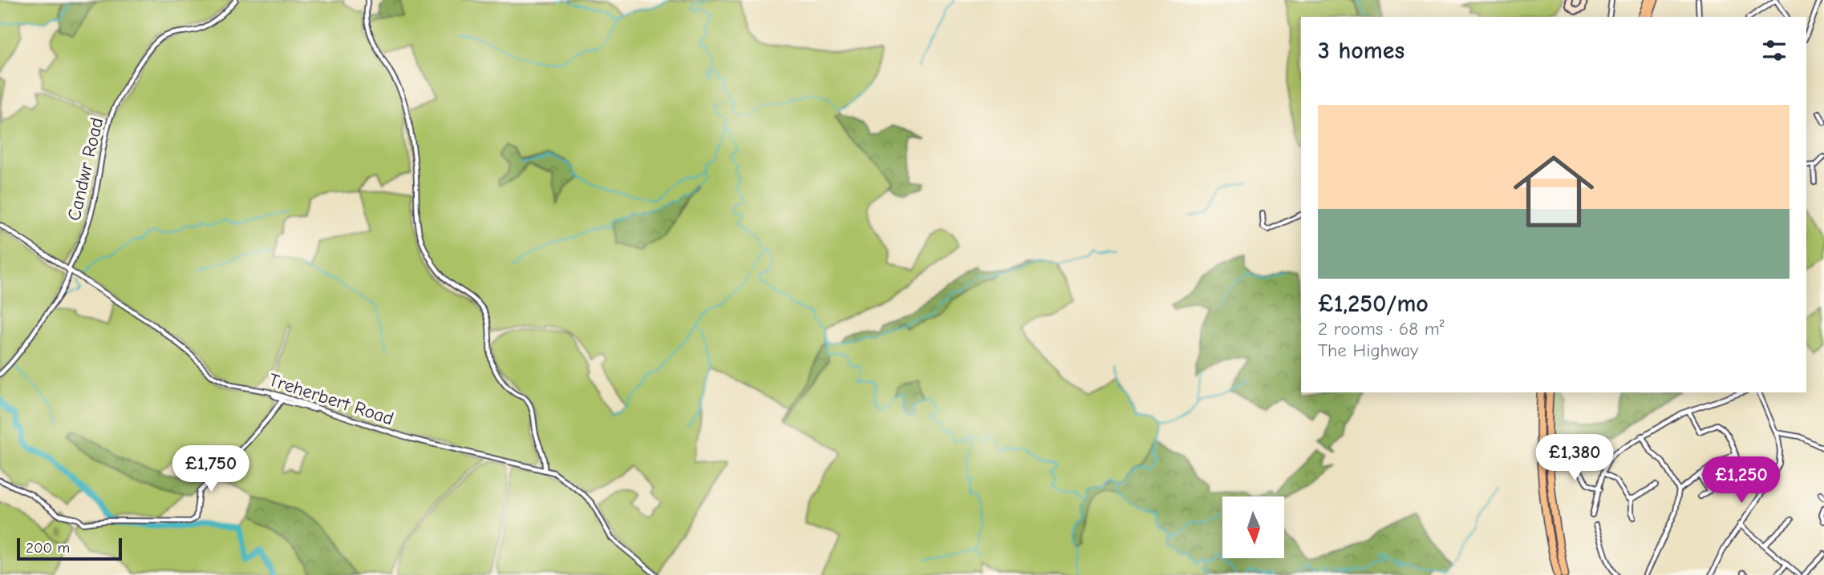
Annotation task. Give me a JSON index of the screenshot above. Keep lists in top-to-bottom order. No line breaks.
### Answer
{"streets":{"street":["Candwr Road","Treherbert Road"]},"crossings":[["Candwr Road","Treherbert Road"]],"scale_bar":"200 m","north":"bottom","page":{"heading":"3 homes","list":[{"name":"£1,250/mo","note":"2 rooms · 68 m² · The Highway"}],"price":["£1,380","£1,750","£1,250"],"scale":"200 m"}}
